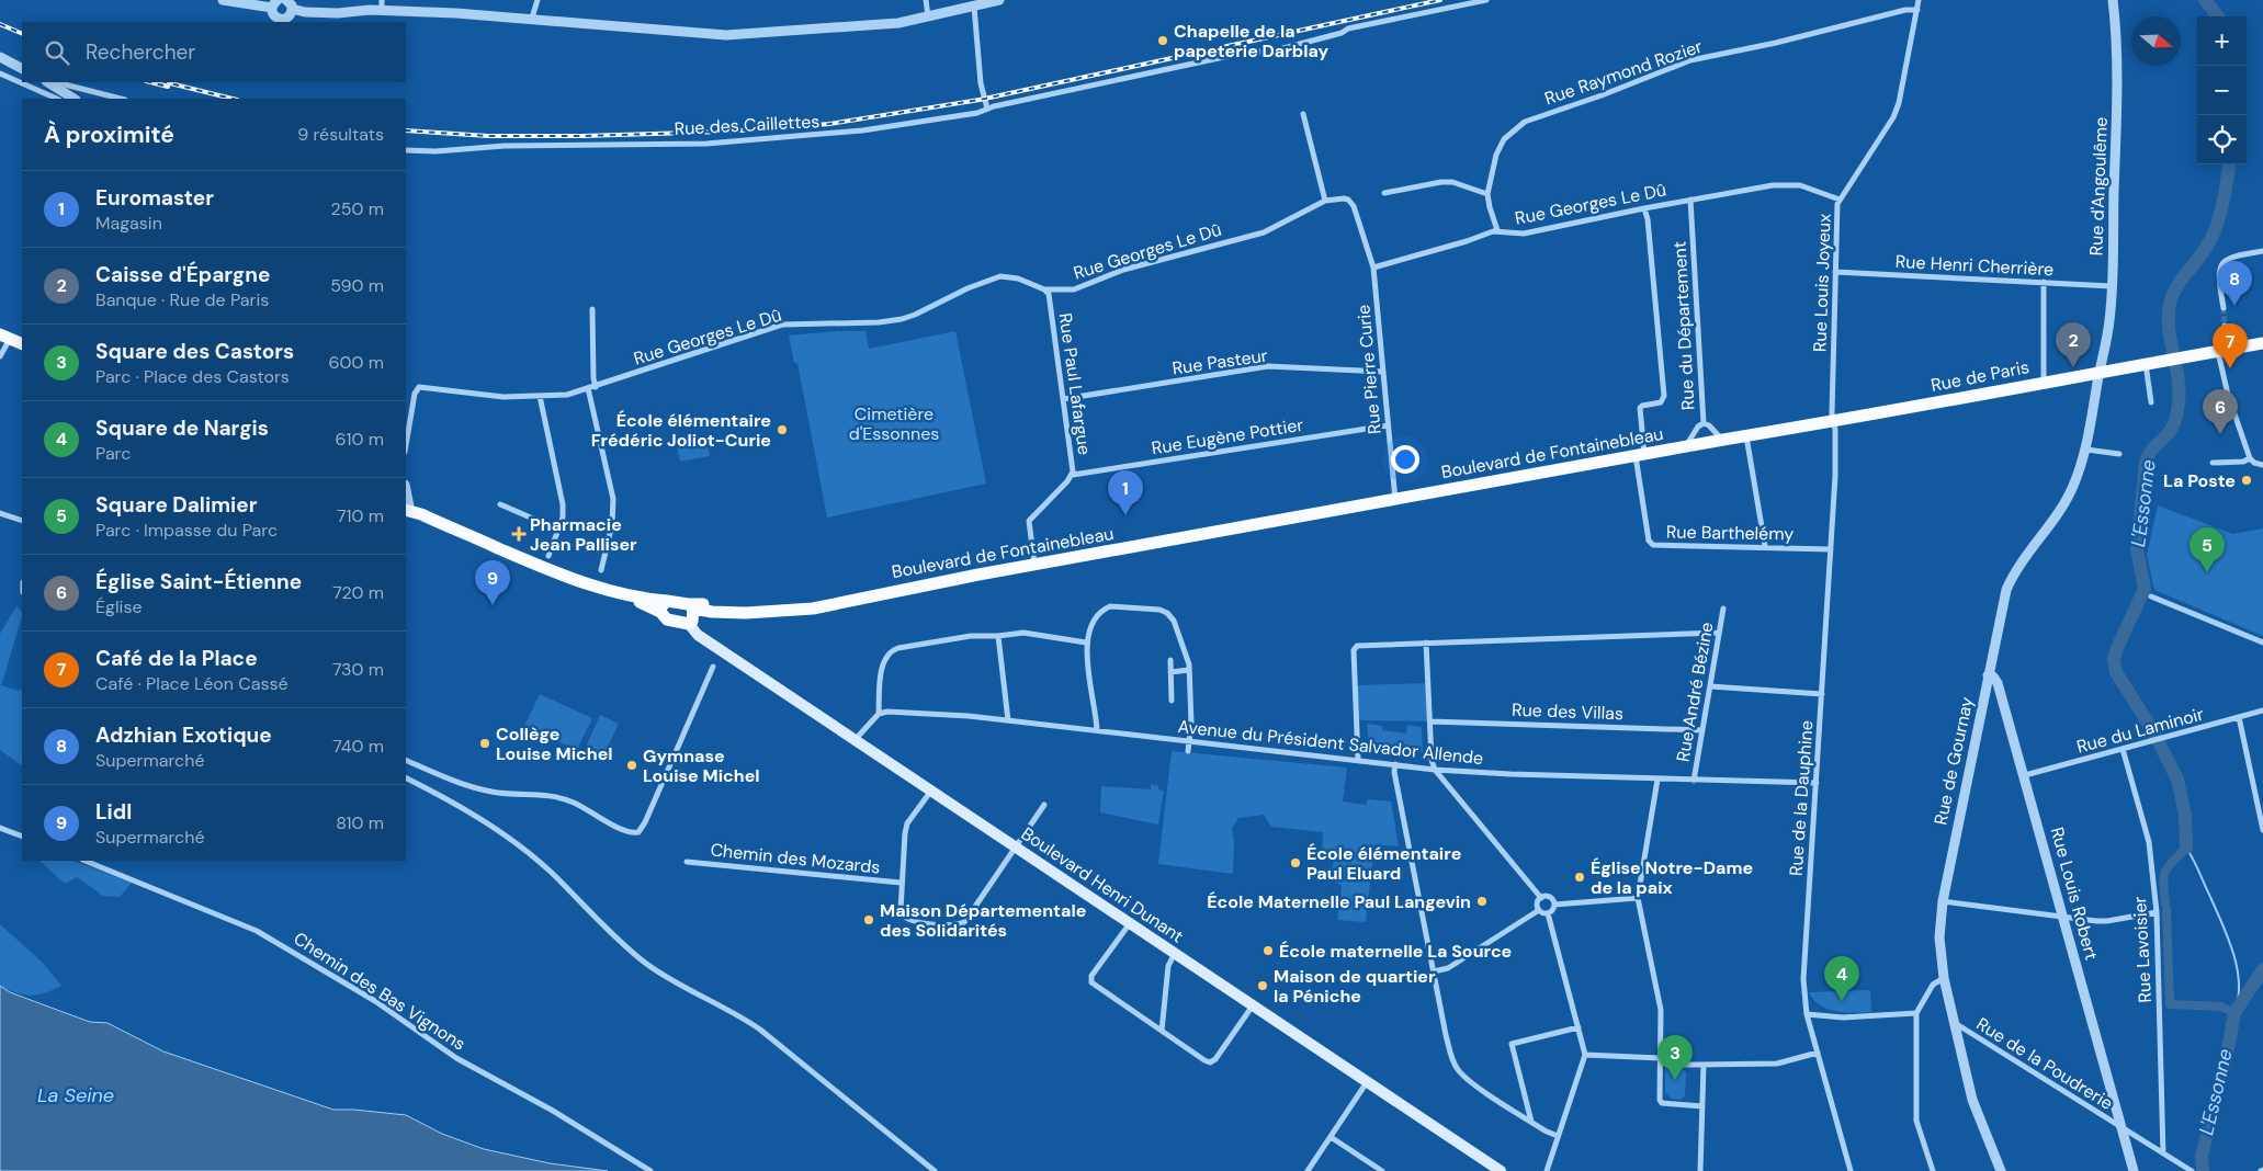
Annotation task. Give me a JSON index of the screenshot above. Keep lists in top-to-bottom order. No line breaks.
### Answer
{"streets":{"main road":["Rue de Paris","Boulevard de Fontainebleau","Boulevard Henri Dunant"],"street":["Rue Raymond Rozier","Rue des Caillettes","Rue d'Angoulême","Rue Georges Le Dû","Rue Henri Cherrière","Rue Louis Joyeux","Rue du Département","Rue Pasteur","Rue Pierre Curie","Rue Paul Lafargue","Rue Eugène Pottier","Rue Barthelémy","Rue André Bézine","Rue des Villas","Rue du Laminoir","Avenue du Président Salvador Allende","Rue de Gournay","Rue de la Dauphine","Chemin des Mozards","Rue Louis Robert","Rue Lavoisier","Chemin des Bas Vignons","Rue de la Poudrerie"]},"crossings":[["Rue Raymond Rozier","Rue Georges Le Dû"],["Rue Raymond Rozier","Rue Louis Joyeux"],["Rue d'Angoulême","Rue Henri Cherrière"],["Rue d'Angoulême","Rue de Paris"],["Rue d'Angoulême","Rue de Gournay"],["Rue Georges Le Dû","Rue Louis Joyeux"],["Rue Georges Le Dû","Rue du Département"],["Rue Georges Le Dû","Rue Pierre Curie"],["Rue Georges Le Dû","Rue Paul Lafargue"],["Rue Henri Cherrière","Rue Louis Joyeux"],["Rue Louis Joyeux","Rue de Paris"],["Rue Louis Joyeux","Boulevard de Fontainebleau"],["Rue Louis Joyeux","Rue de la Dauphine"],["Rue du Département","Boulevard de Fontainebleau"],["Rue Pasteur","Rue Pierre Curie"],["Rue Pasteur","Rue Paul Lafargue"],["Rue Pierre Curie","Rue Eugène Pottier"],["Rue Pierre Curie","Boulevard de Fontainebleau"],["Rue de Paris","Boulevard de Fontainebleau"],["Rue de Paris","Rue de Gournay"],["Rue de Paris","Rue de la Dauphine"],["Rue Paul Lafargue","Rue Eugène Pottier"],["Rue Paul Lafargue","Boulevard de Fontainebleau"],["Boulevard de Fontainebleau","Rue Barthelémy"],["Boulevard de Fontainebleau","Rue de la Dauphine"],["Rue Barthelémy","Rue de la Dauphine"],["Rue André Bézine","Rue des Villas"],["Rue André Bézine","Avenue du Président Salvador Allende"],["Rue du Laminoir","Rue Louis Robert"],["Rue du Laminoir","Rue Lavoisier"],["Avenue du Président Salvador Allende","Rue de la Dauphine"],["Rue de Gournay","Rue Louis Robert"],["Rue de Gournay","Rue de la Poudrerie"],["Rue Louis Robert","Rue de la Poudrerie"],["Rue Lavoisier","Rue de la Poudrerie"]],"water":["L'Essonne","La Seine"],"parks":["Cimetière d'Essonnes"],"places":{"other":["Chapelle de la papeterie Darblay","École élémentaire Frédéric Joliot-Curie","La Poste","Collège Louise Michel","Gymnase Louise Michel","École élémentaire Paul Eluard","Église Notre-Dame de la paix","École Maternelle Paul Langevin","Maison Départementale des Solidarités","École maternelle La Source","Maison de quartier la Péniche"],"health":["Pharmacie Jean Palliser"]},"north":"right","page":{"map_buttons":["+","−"],"search":"Rechercher","heading":["À proximité","9 résultats"],"list":[{"mark":"1","name":"Euromaster","note":"Magasin","value":"250 m"},{"mark":"2","name":"Caisse d'Épargne","note":"Banque · Rue de Paris","value":"590 m"},{"mark":"3","name":"Square des Castors","note":"Parc · Place des Castors","value":"600 m"},{"mark":"4","name":"Square de Nargis","note":"Parc","value":"610 m"},{"mark":"5","name":"Square Dalimier","note":"Parc · Impasse du Parc","value":"710 m"},{"mark":"6","name":"Église Saint-Étienne","note":"Église","value":"720 m"},{"mark":"7","name":"Café de la Place","note":"Café · Place Léon Cassé","value":"730 m"},{"mark":"8","name":"Adzhian Exotique","note":"Supermarché","value":"740 m"},{"mark":"9","name":"Lidl","note":"Supermarché","value":"810 m"}],"pins":["8","2","7","6","1","5","9","4","3"]}}
